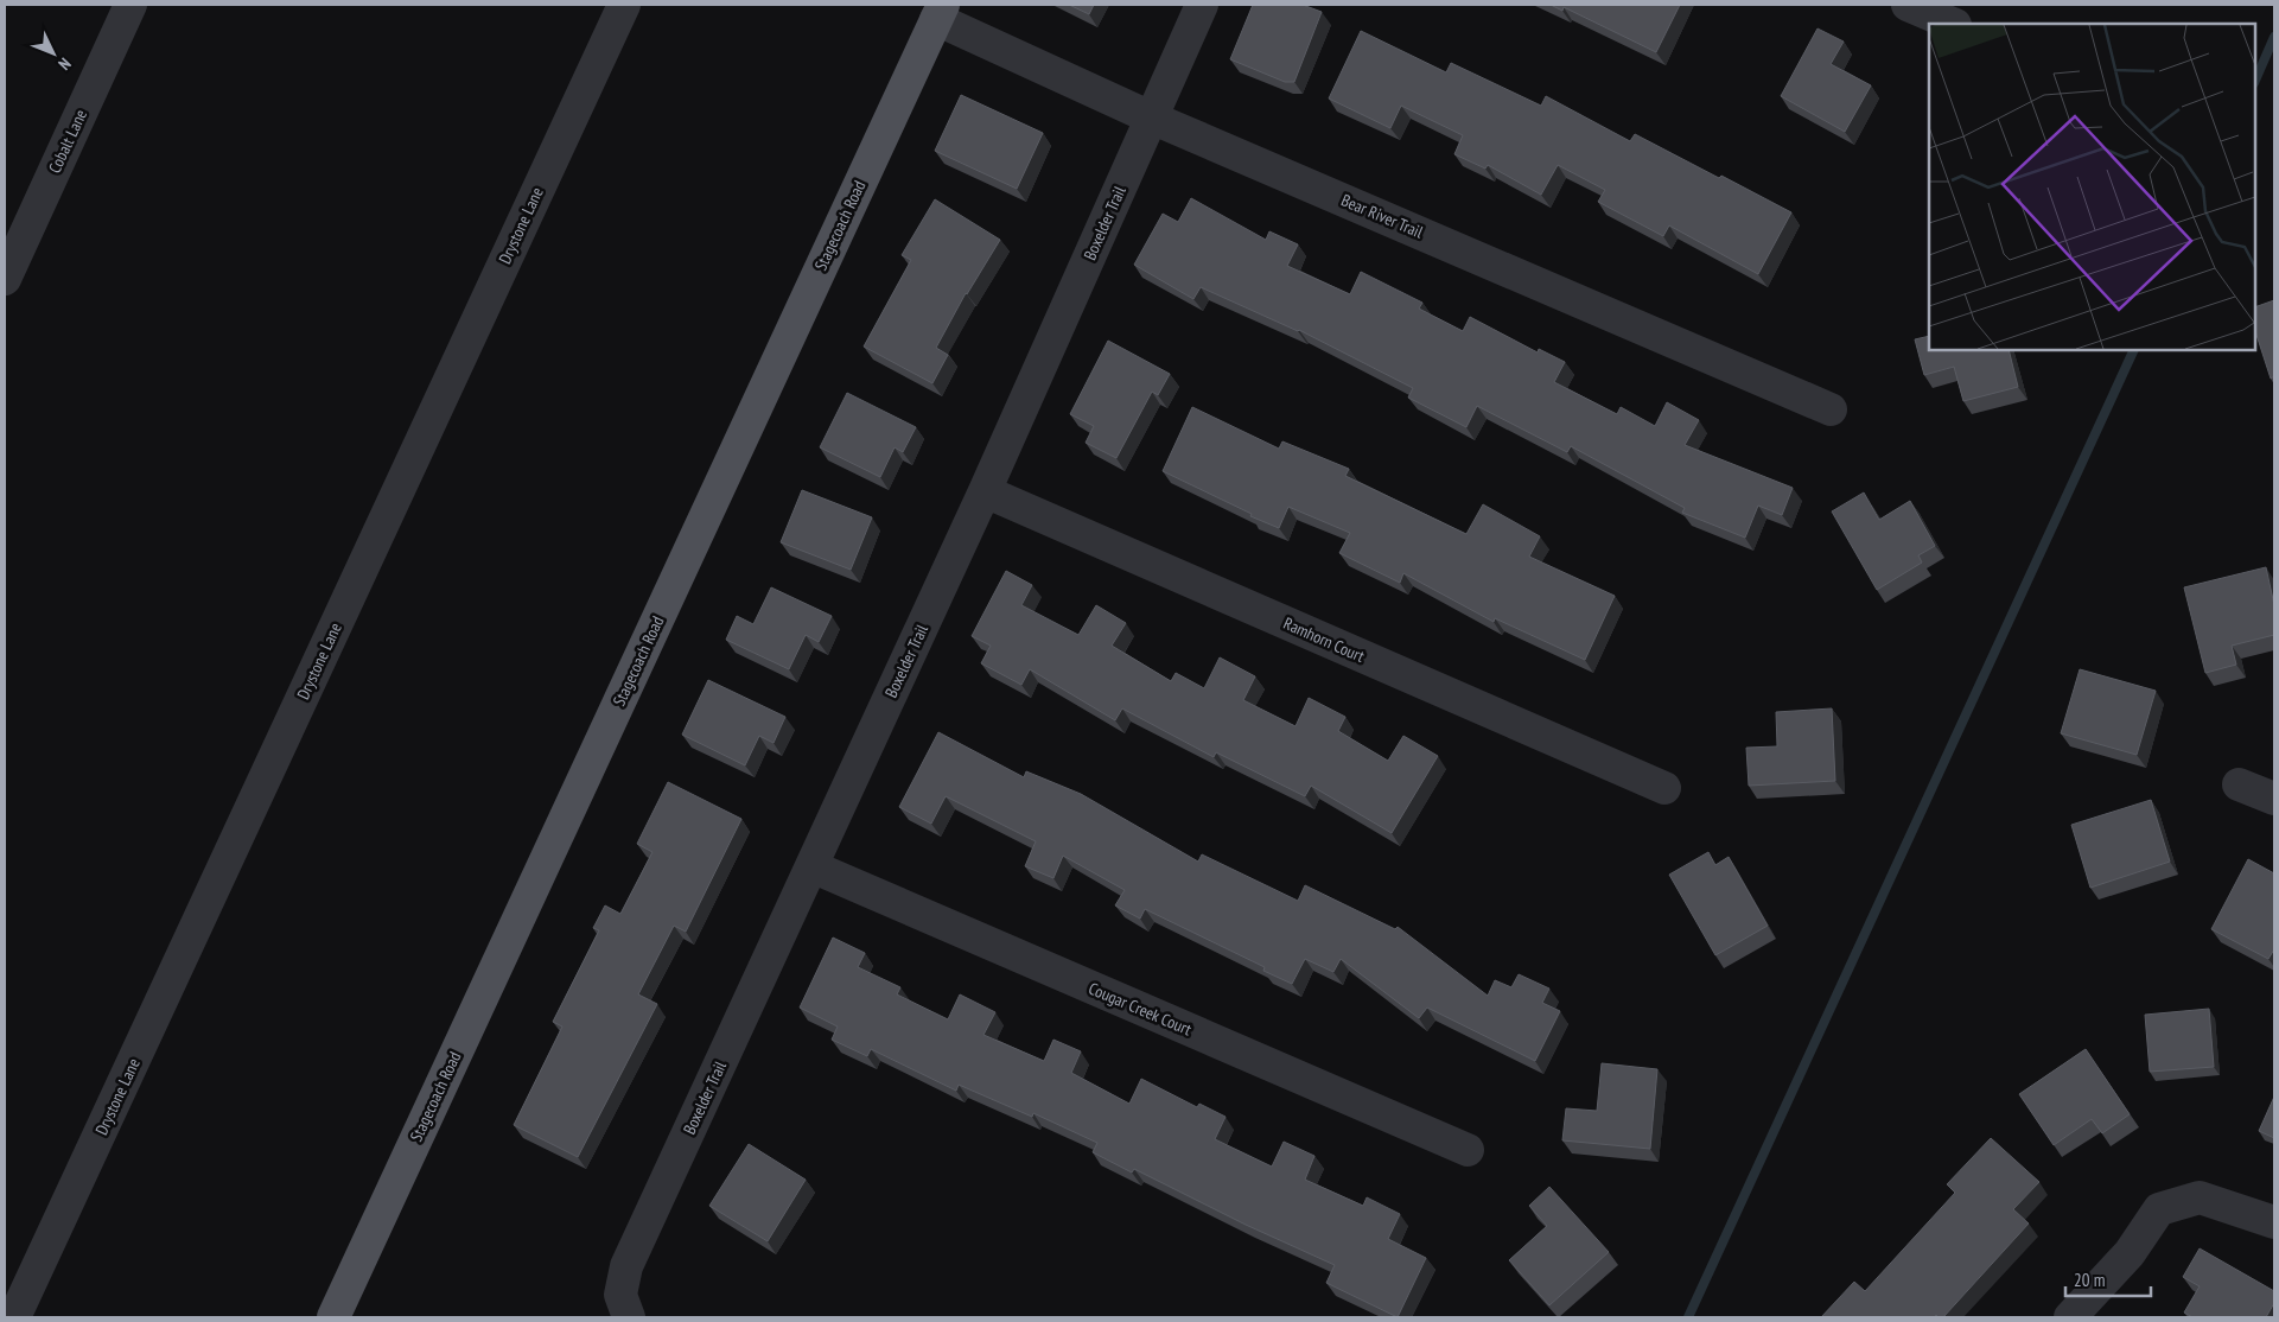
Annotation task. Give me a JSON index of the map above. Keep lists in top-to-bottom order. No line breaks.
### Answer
{"streets":{"main road":["Stagecoach Road"],"street":["Cobalt Lane","Bear River Trail","Boxelder Trail","Drystone Lane","Ramhorn Court","Cougar Creek Court"]},"crossings":[["Bear River Trail","Boxelder Trail"],["Bear River Trail","Stagecoach Road"],["Boxelder Trail","Ramhorn Court"],["Boxelder Trail","Cougar Creek Court"]],"scale_bar":"20 m","north":"bottom right"}
